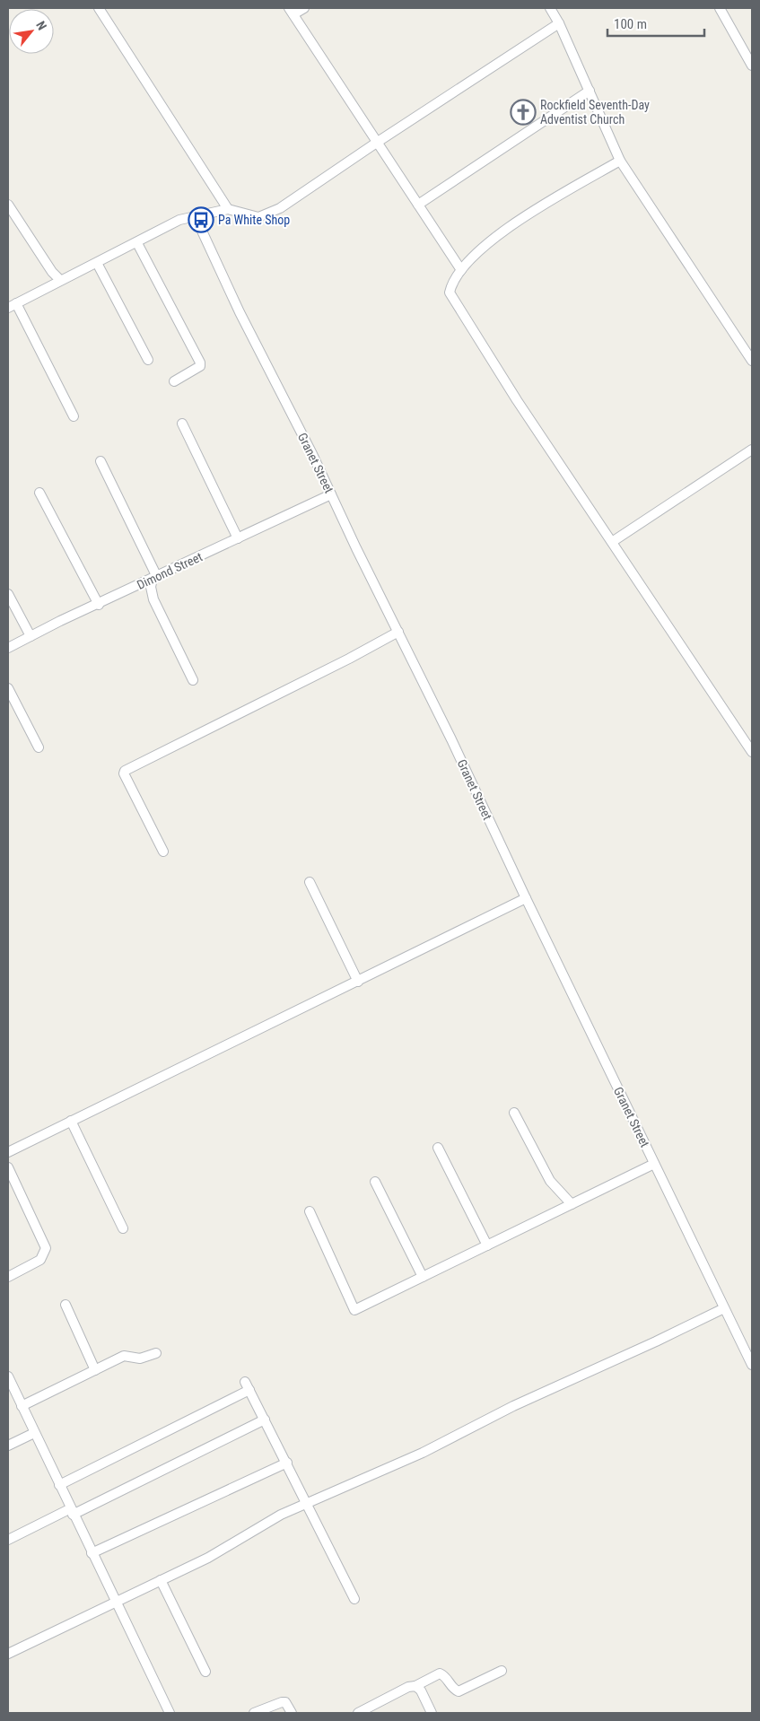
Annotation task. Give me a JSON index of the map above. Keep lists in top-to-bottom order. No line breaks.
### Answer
{"streets":{"street":["Granet Street","Dimond Street"]},"crossings":[["Granet Street","Dimond Street"]],"places":{"church":["Rockfield Seventh-Day Adventist Church"],"bus stop":["Pa White Shop"]},"scale_bar":"100 m","north":"top right"}
